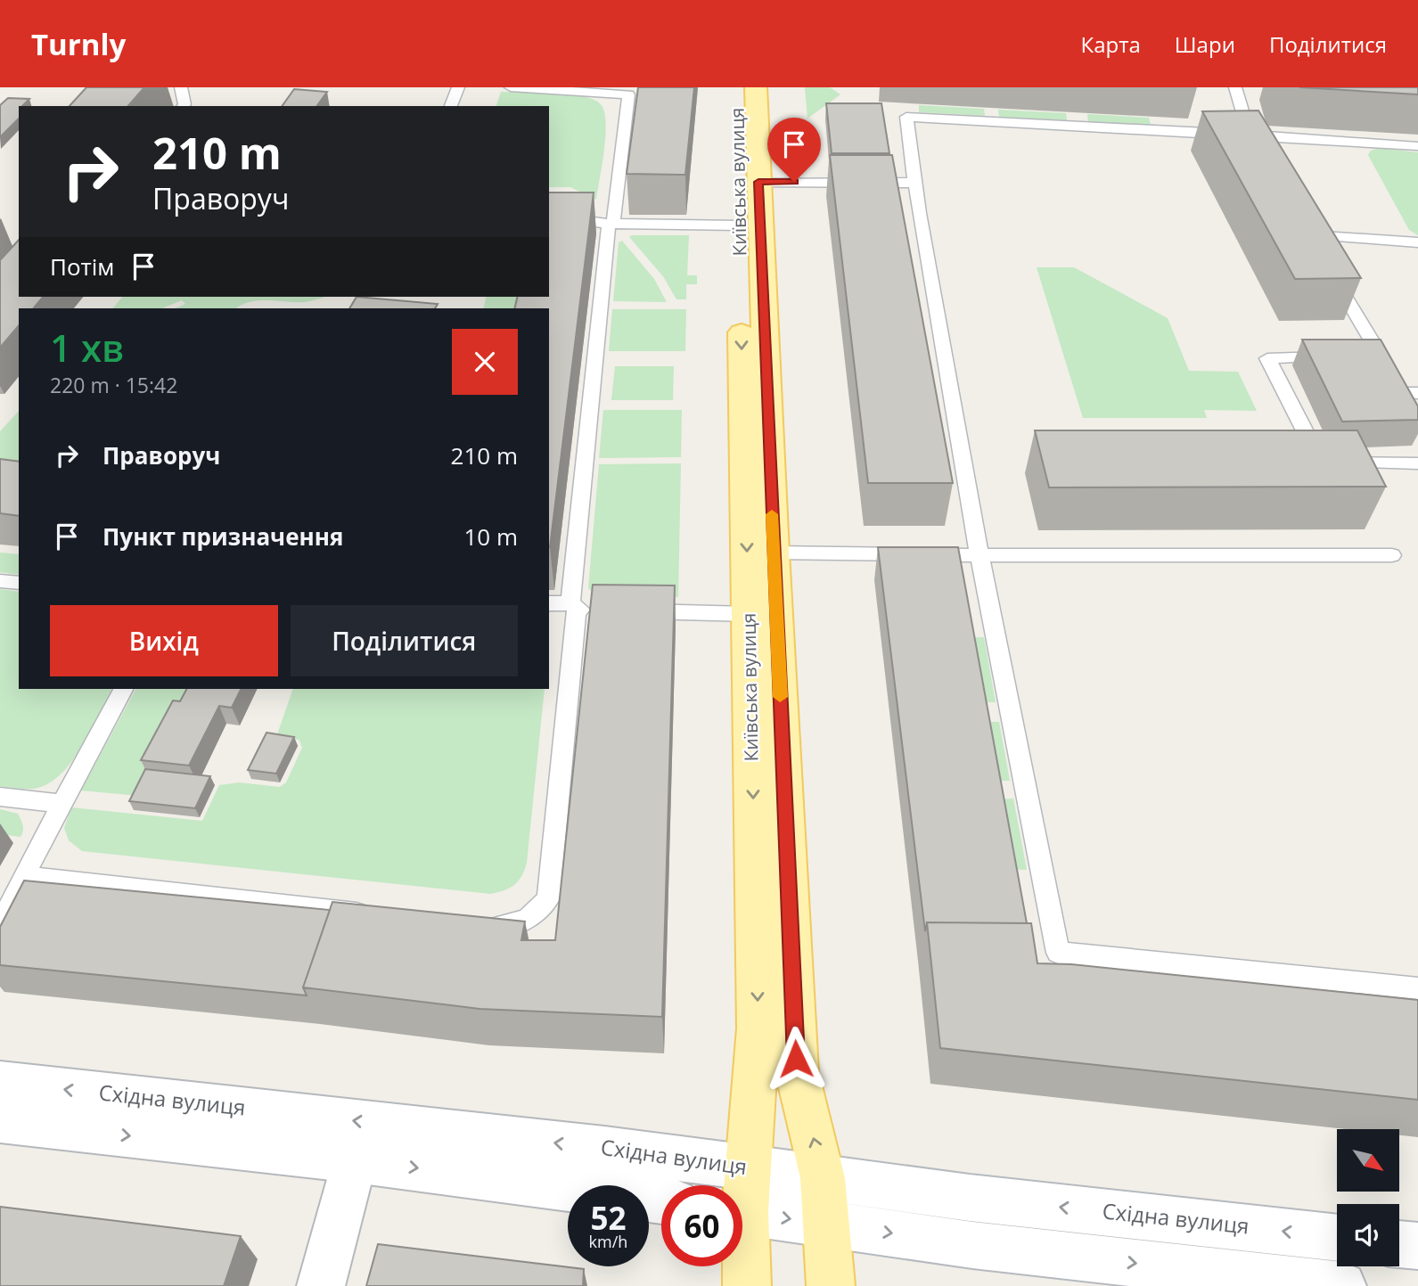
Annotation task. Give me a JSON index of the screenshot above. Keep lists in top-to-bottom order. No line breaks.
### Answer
{"streets":{"main road":["Київська вулиця"],"street":["Східна вулиця"]},"crossings":[["Київська вулиця","Східна вулиця"]],"north":"bottom right","page":{"header":"Turnly","nav":["Карта","Шари","Поділитися"],"turn":["210 m","Праворуч"],"then":"Потім","heading":["1 хв","220 m · 15:42"],"list":[{"name":"Праворуч","value":"210 m"},{"name":"Пункт призначення","value":"10 m"}],"buttons":["Вихід","Поділитися"],"speed":"52 km/h","limit":"60"}}
